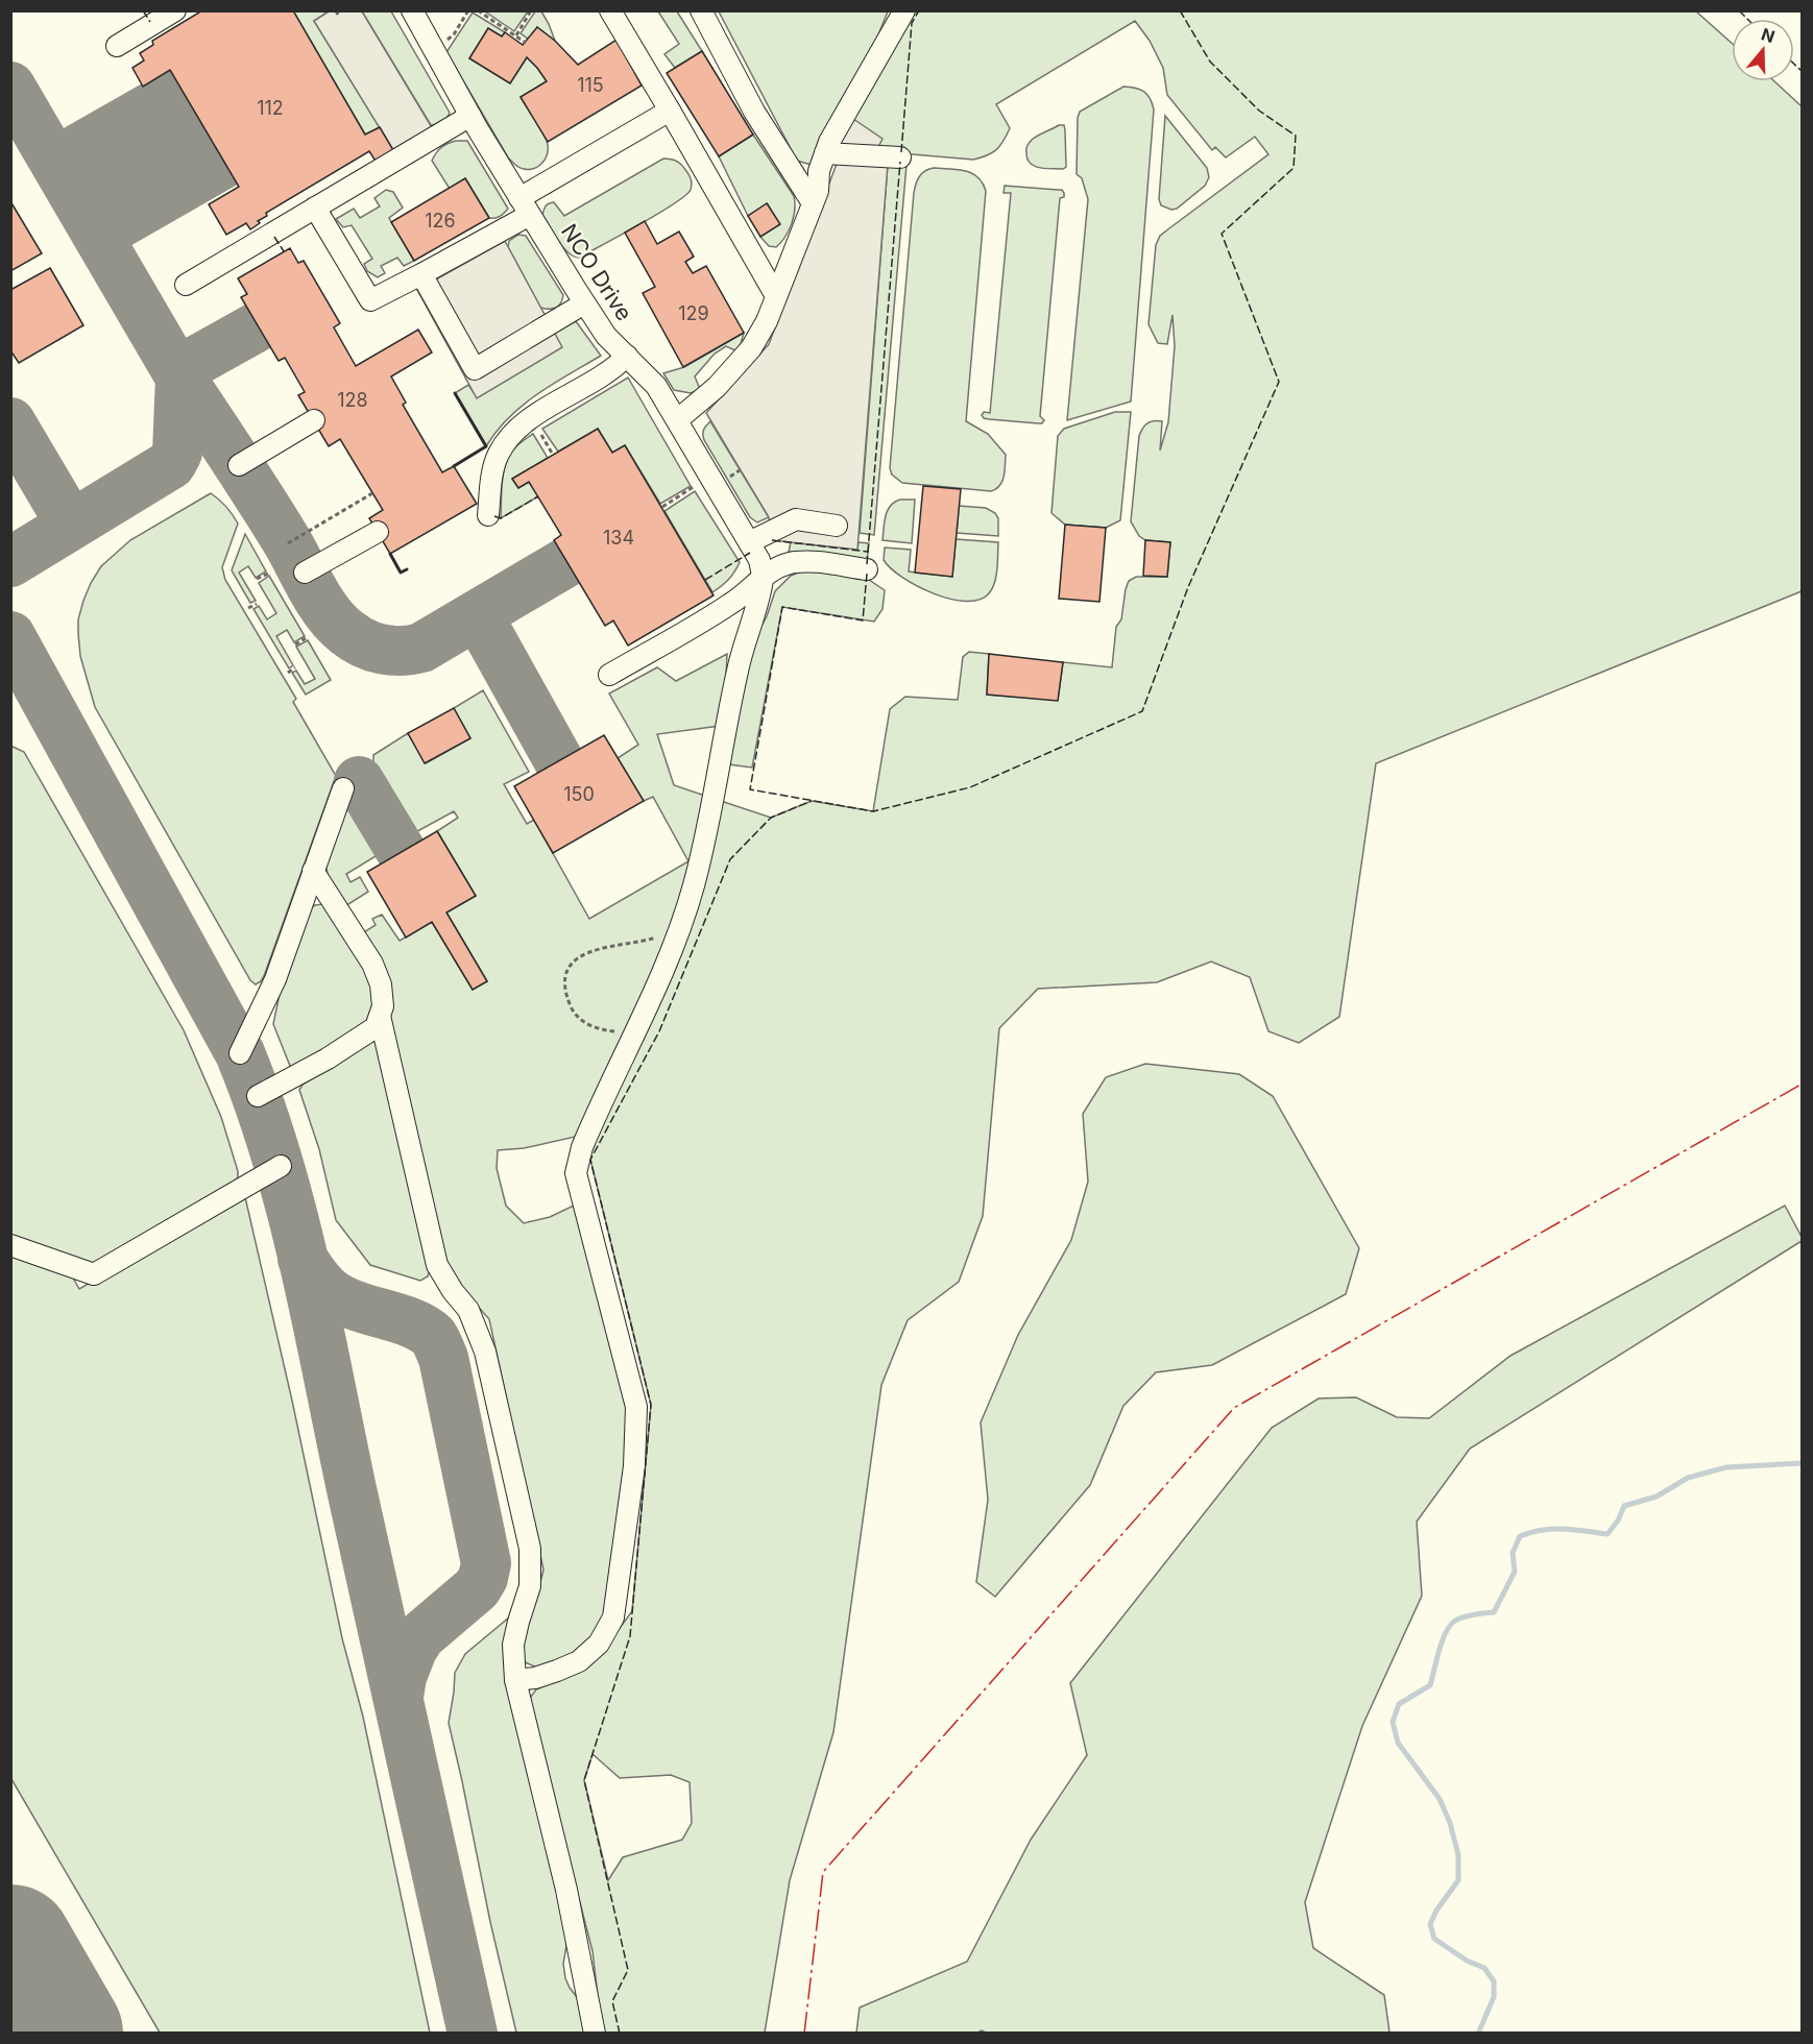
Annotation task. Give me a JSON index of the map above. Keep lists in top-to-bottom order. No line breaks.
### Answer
{"streets":{"lane":["NCO Drive"]},"house_numbers":["115","112","126","129","128","134","150"],"north":"top"}
